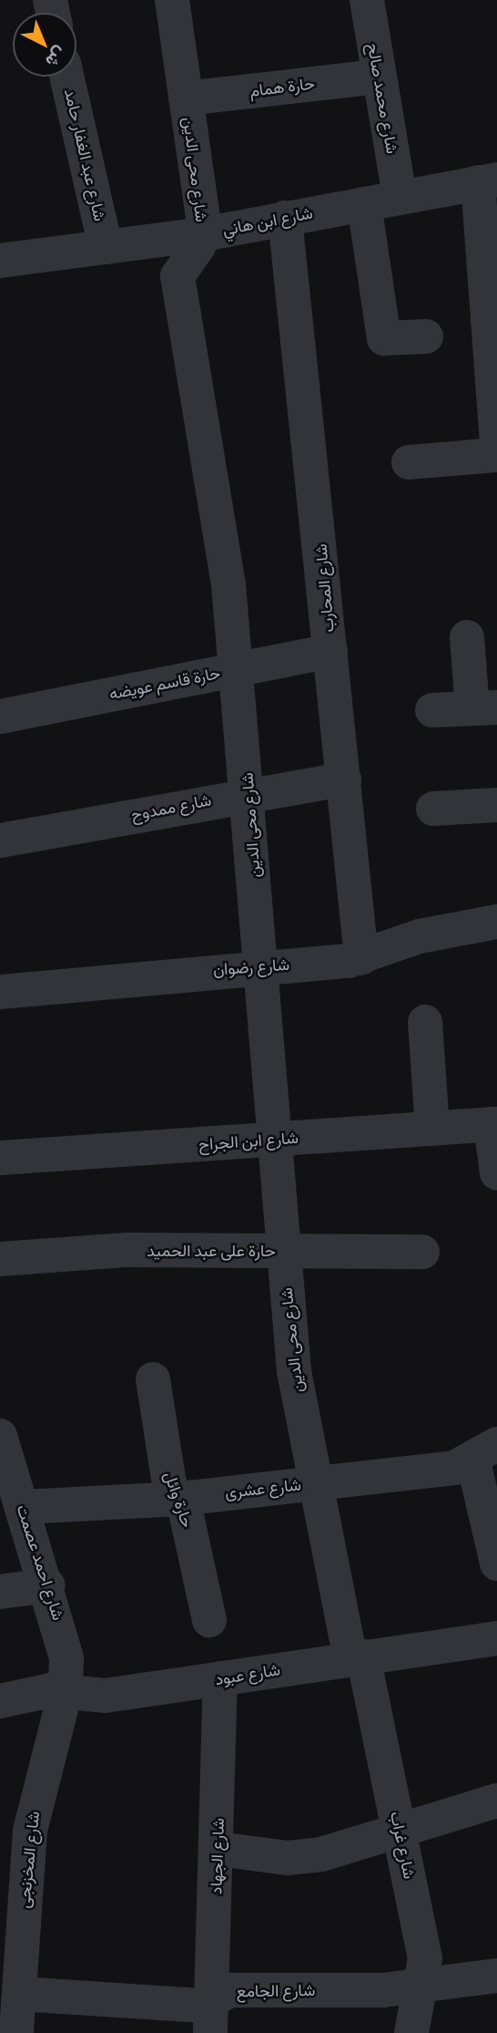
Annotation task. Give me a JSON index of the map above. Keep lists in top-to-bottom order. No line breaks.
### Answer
{"streets":{"street":["حارة همام","شارع محمد صالح","شارع عبد الغفار حامد","شارع محى الدين","شارع ابن هاني","شارع المحارب","حارة قاسم عويضه","شارع ممدوح","شارع رضوان","شارع ابن الجراح","حارة على عبد الحميد","شارع عشرى","حارة وائل","شارع احمد عصمت","شارع عبود","شارع غراب","شارع الجهاد","شارع المخزنجى","شارع الجامع"]},"crossings":[["حارة همام","شارع محمد صالح"],["حارة همام","شارع محى الدين"],["شارع محمد صالح","شارع ابن هاني"],["شارع عبد الغفار حامد","شارع ابن هاني"],["شارع محى الدين","شارع ابن هاني"],["شارع محى الدين","حارة قاسم عويضه"],["شارع محى الدين","شارع ممدوح"],["شارع محى الدين","شارع رضوان"],["شارع محى الدين","شارع ابن الجراح"],["شارع محى الدين","حارة على عبد الحميد"],["شارع محى الدين","شارع عشرى"],["شارع محى الدين","شارع عبود"],["شارع محى الدين","شارع غراب"],["شارع ابن هاني","شارع المحارب"],["شارع المحارب","حارة قاسم عويضه"],["شارع المحارب","شارع ممدوح"],["شارع المحارب","شارع رضوان"],["شارع عشرى","حارة وائل"],["شارع عشرى","شارع احمد عصمت"],["شارع احمد عصمت","شارع عبود"],["شارع احمد عصمت","شارع المخزنجى"],["شارع عبود","شارع غراب"],["شارع عبود","شارع الجهاد"],["شارع عبود","شارع المخزنجى"],["شارع غراب","شارع الجامع"],["شارع الجهاد","شارع الجامع"],["شارع المخزنجى","شارع الجامع"]],"north":"bottom right"}
